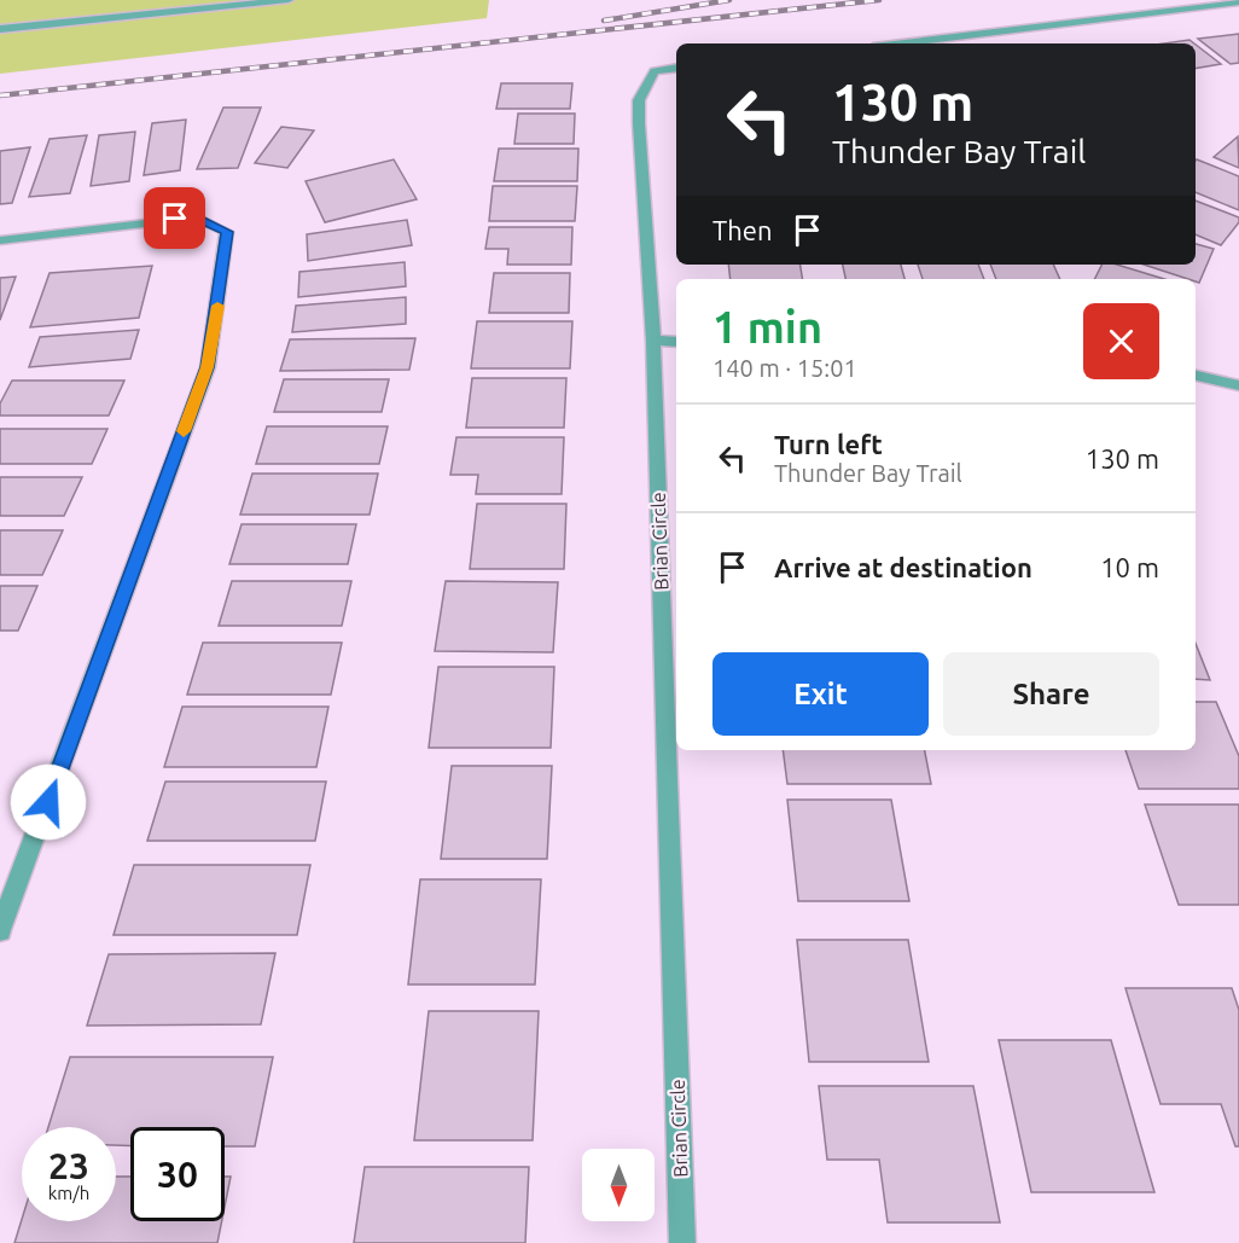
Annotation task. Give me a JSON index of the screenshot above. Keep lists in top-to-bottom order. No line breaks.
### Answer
{"streets":{"street":["Brian Circle"]},"north":"bottom","page":{"turn":["130 m","Thunder Bay Trail"],"then":"Then","heading":["1 min","140 m · 15:01"],"list":[{"name":"Turn left","note":"Thunder Bay Trail","value":"130 m"},{"name":"Arrive at destination","value":"10 m"}],"buttons":["Exit","Share"],"speed":"23 km/h","limit":"30"}}
